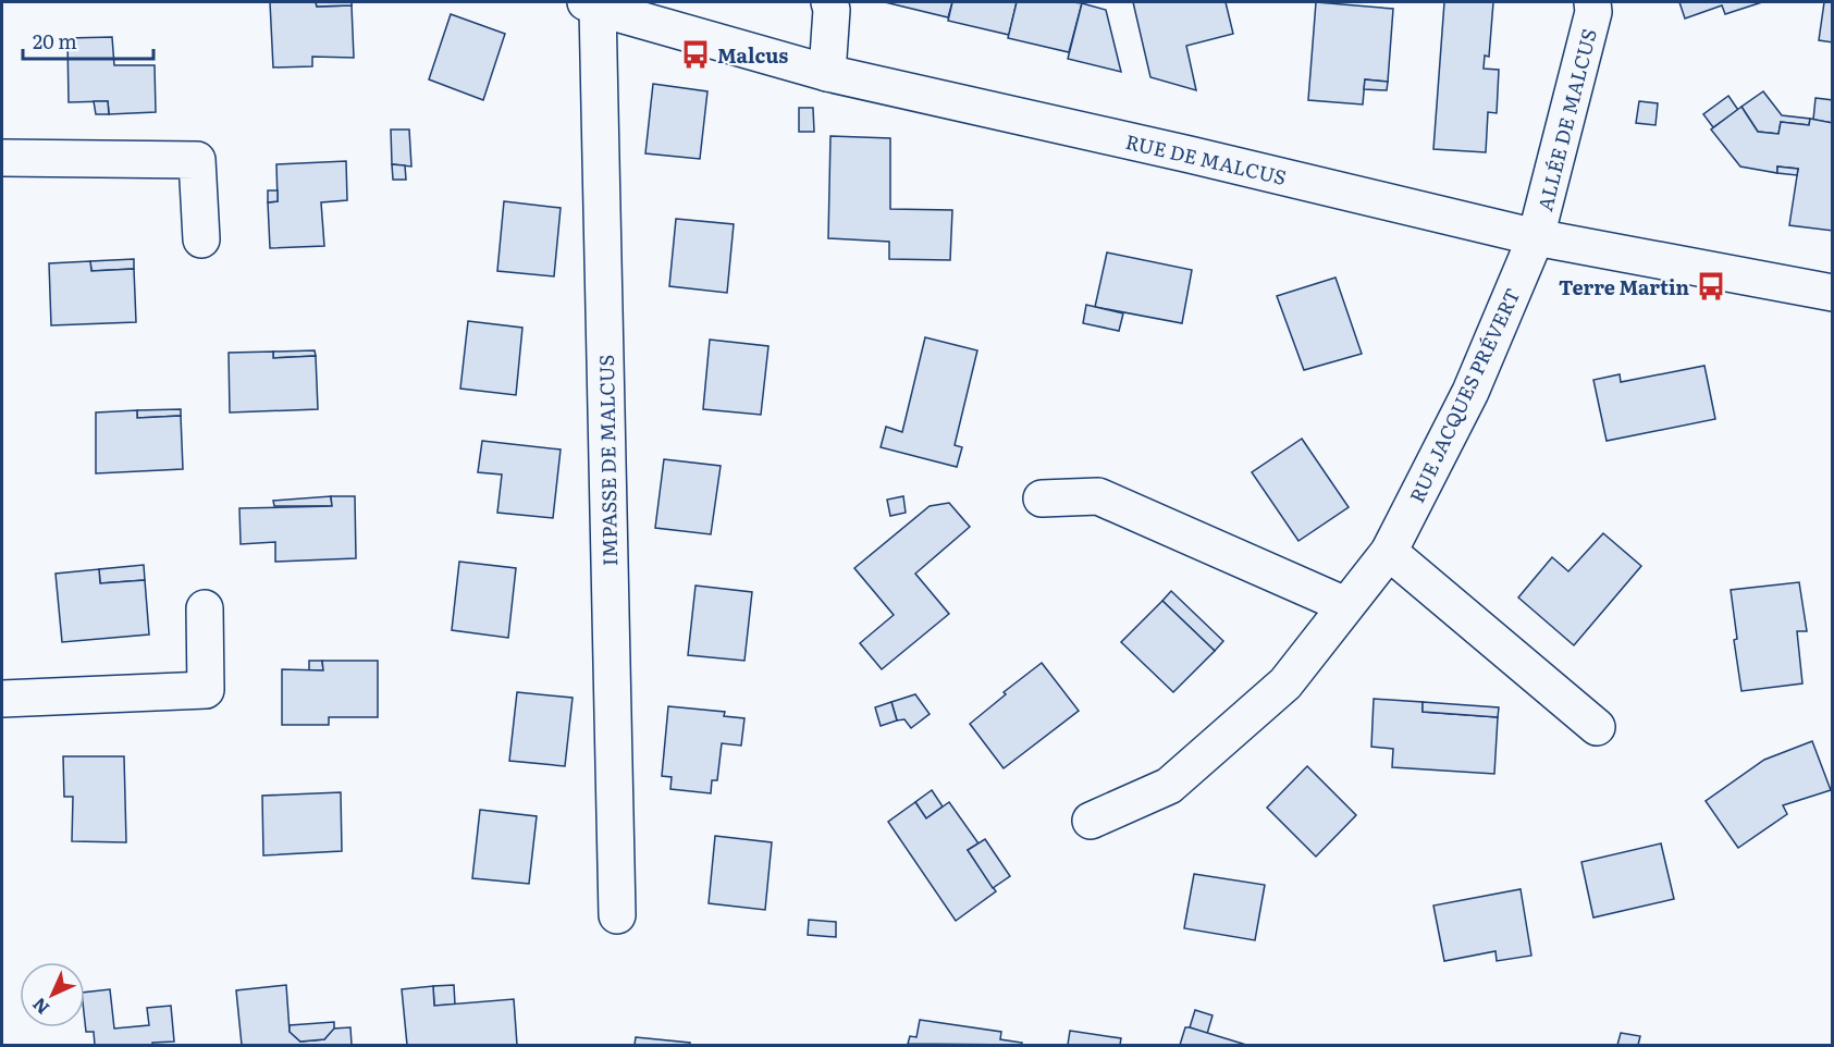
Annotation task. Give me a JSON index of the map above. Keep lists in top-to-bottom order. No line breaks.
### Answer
{"streets":{"street":["ALLÉE DE MALCUS","RUE DE MALCUS","RUE JACQUES PRÉVERT","IMPASSE DE MALCUS"]},"crossings":[["ALLÉE DE MALCUS","RUE DE MALCUS"],["ALLÉE DE MALCUS","RUE JACQUES PRÉVERT"],["RUE DE MALCUS","RUE JACQUES PRÉVERT"],["RUE DE MALCUS","IMPASSE DE MALCUS"]],"places":{"bus stop":["Malcus","Terre Martin"]},"scale_bar":"20 m","north":"bottom left"}
